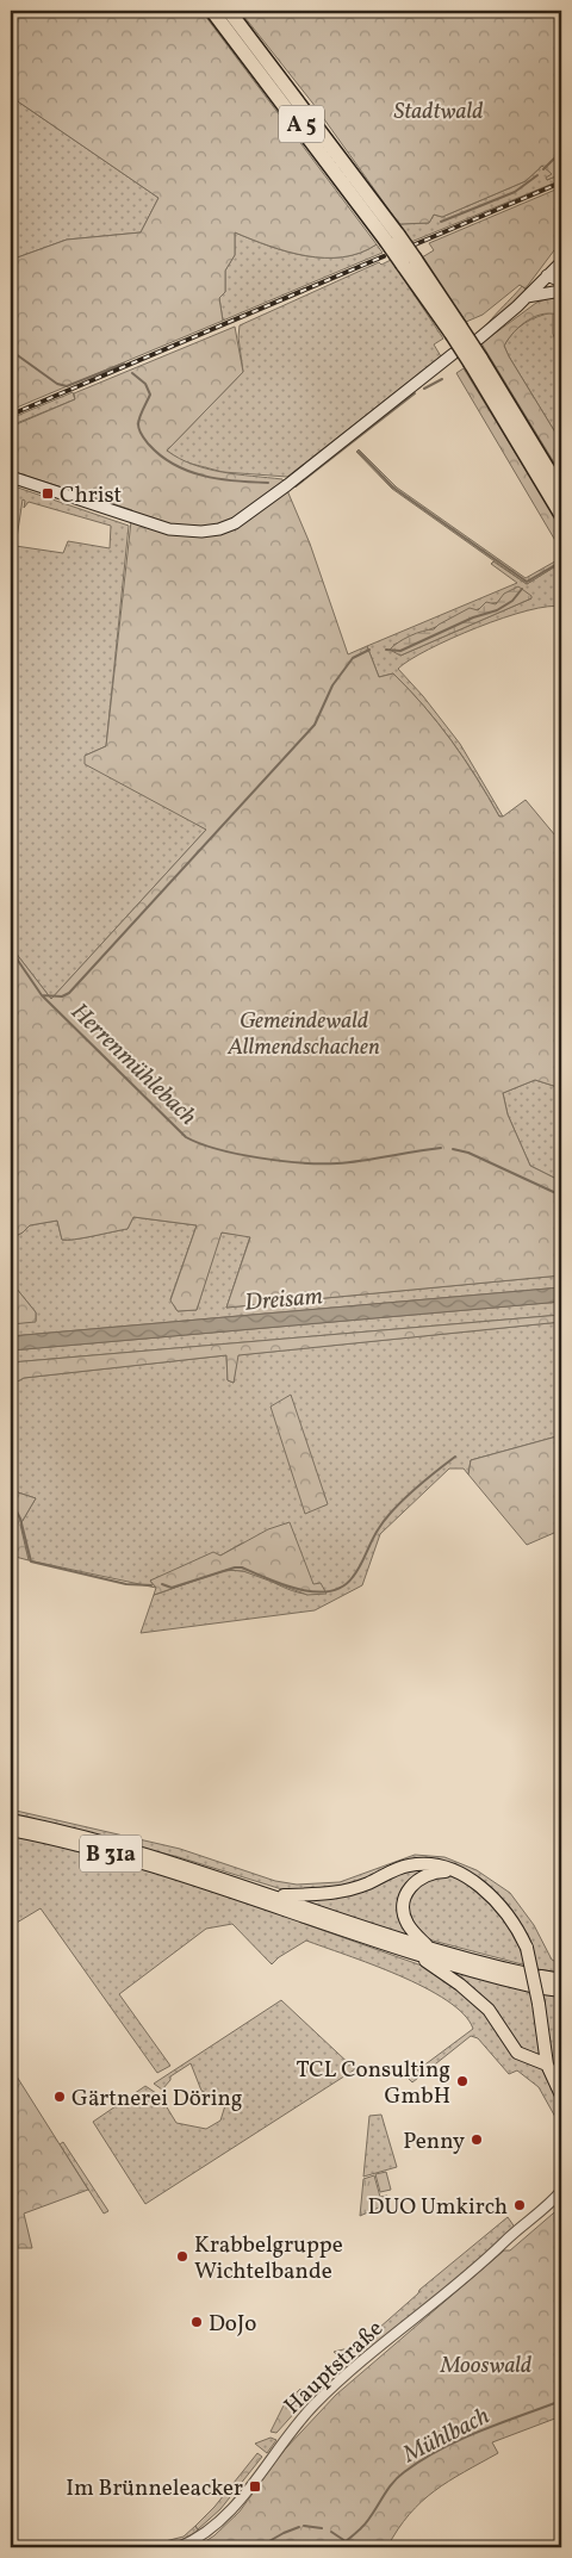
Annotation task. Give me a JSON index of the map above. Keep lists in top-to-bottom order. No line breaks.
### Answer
{"streets":{"highway":["A 5","B 31a"],"street":["Hauptstraße"]},"water":["Herrenmühlebach","Dreisam","Mühlbach"],"parks":["Stadtwald","Gemeindewald Allmendschachen","Mooswald"],"places":{"transit":["Christ","Im Brünneleacker"],"other":["TCL Consulting GmbH","Gärtnerei Döring","Penny","DUO Umkirch","Krabbelgruppe Wichtelbande","DoJo"]}}
